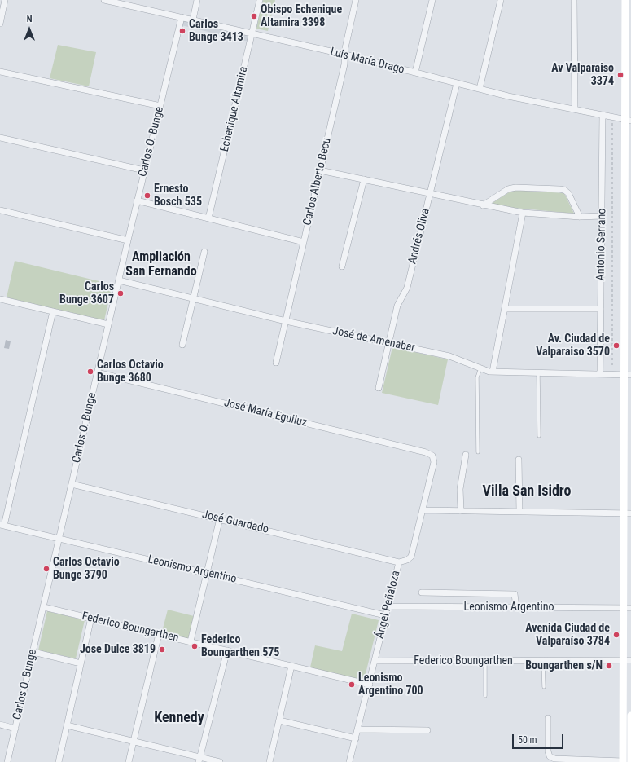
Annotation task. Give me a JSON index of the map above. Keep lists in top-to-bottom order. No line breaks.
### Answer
{"streets":{"street":["Luis María Drago","Echenique Altamira","Carlos O. Bunge","Carlos Alberto Becu","Andrés Oliva","Antonio Serrano","José de Amenabar","José María Eguiluz","José Guardado","Leonismo Argentino","Ángel Peñaloza","Federico Boungarthen"]},"crossings":[["Luis María Drago","Echenique Altamira"],["Luis María Drago","Carlos O. Bunge"],["Luis María Drago","Carlos Alberto Becu"],["Luis María Drago","Andrés Oliva"],["Luis María Drago","Antonio Serrano"],["Carlos O. Bunge","José de Amenabar"],["Carlos O. Bunge","José María Eguiluz"],["Carlos O. Bunge","José Guardado"],["Carlos O. Bunge","Leonismo Argentino"],["Carlos O. Bunge","Federico Boungarthen"],["Carlos Alberto Becu","José de Amenabar"],["Andrés Oliva","José de Amenabar"],["Antonio Serrano","José de Amenabar"],["José María Eguiluz","Ángel Peñaloza"],["José Guardado","Ángel Peñaloza"],["Leonismo Argentino","Ángel Peñaloza"],["Ángel Peñaloza","Federico Boungarthen"]],"districts":["Ampliación San Fernando","Villa San Isidro","Kennedy"],"places":["Obispo Echenique Altamira 3398","Carlos Bunge 3413","Av Valparaiso 3374","Ernesto Bosch 535","Carlos Bunge 3607","Av. Ciudad de Valparaiso 3570","Carlos Octavio Bunge 3680","Carlos Octavio Bunge 3790","Avenida Ciudad de Valparaíso 3784","Federico Boungarthen 575","Jose Dulce 3819","Boungarthen s/N","Leonismo Argentino 700"],"scale_bar":"50 m","north":"top"}
